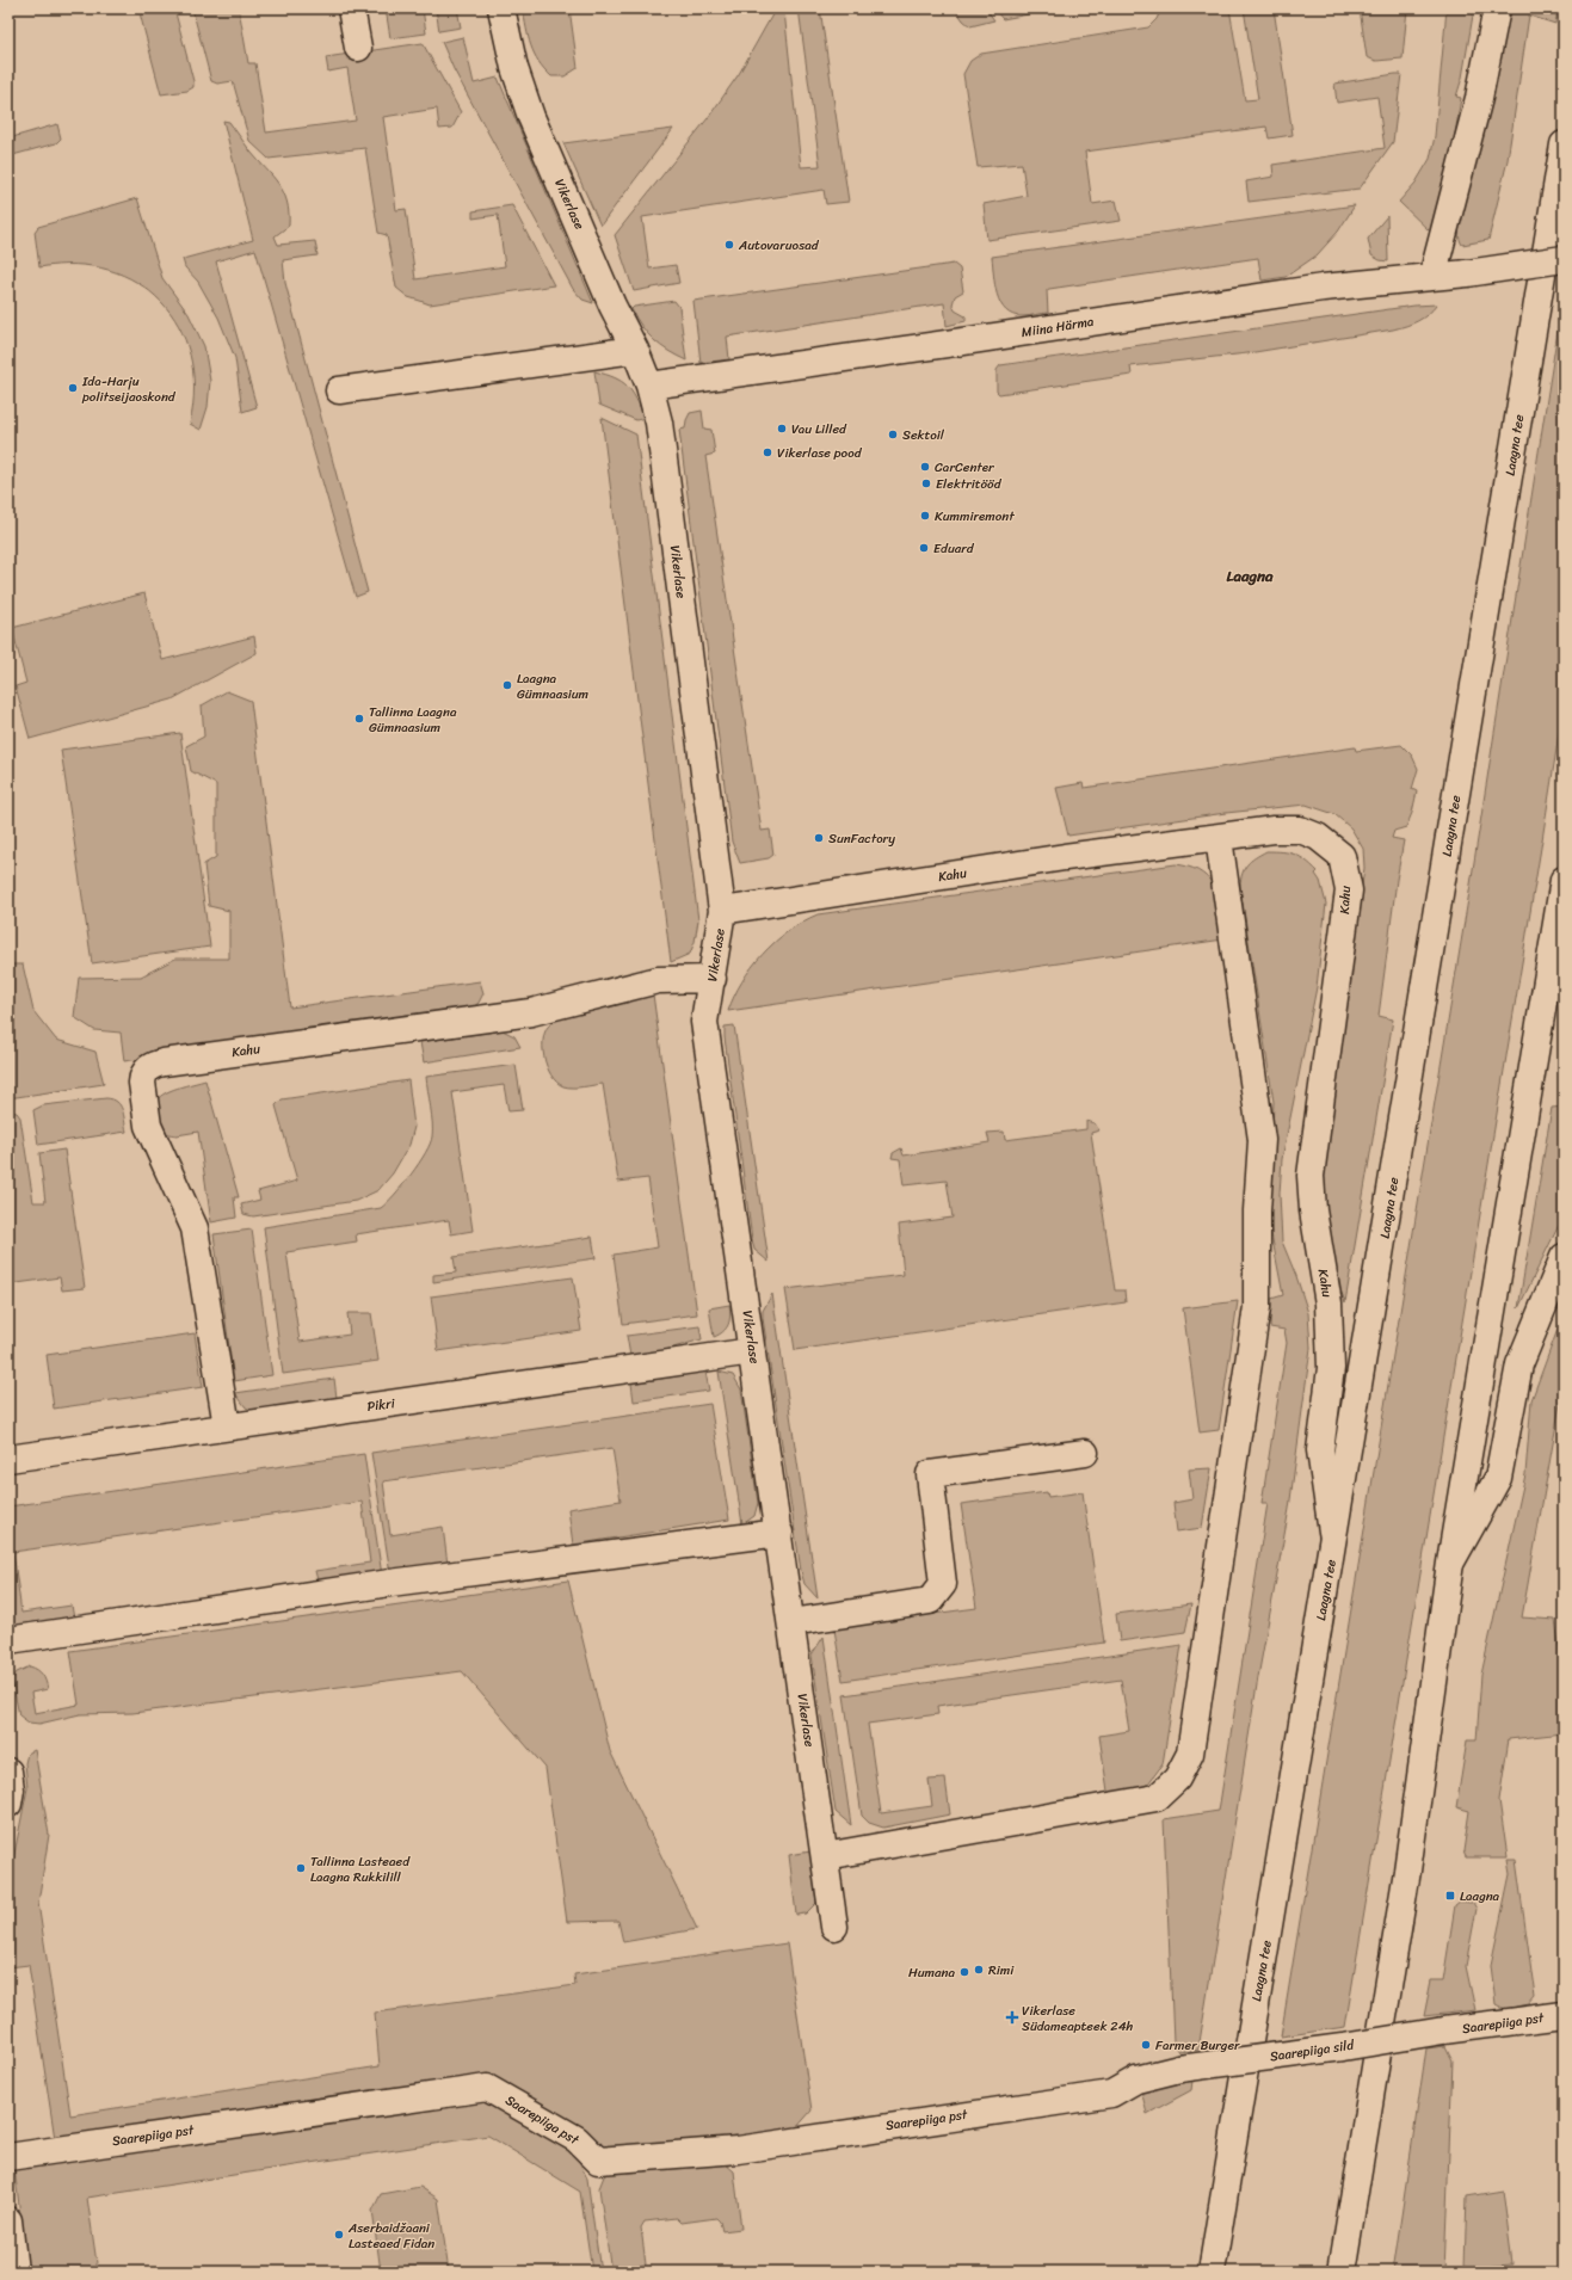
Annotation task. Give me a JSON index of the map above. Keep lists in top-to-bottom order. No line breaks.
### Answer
{"streets":{"street":["Vikerlase","Miina Härma","Laagna tee","Kahu","Pikri","Saarepiiga pst","Saarepiiga sild"]},"crossings":[["Vikerlase","Miina Härma"],["Vikerlase","Kahu"],["Vikerlase","Pikri"],["Laagna tee","Kahu"],["Kahu","Pikri"],["Saarepiiga pst","Saarepiiga sild"]],"districts":["Laagna"],"places":{"other":["Autovaruosad","Ida-Harju politseijaoskond","Vau Lilled","Sektoil","Vikerlase pood","CarCenter","Elektritööd","Kummiremont","Eduard","Laagna Gümnaasium","Tallinna Laagna Gümnaasium","SunFactory","Tallinna Lasteaed Laagna Rukkilill","Rimi","Humana","Farmer Burger","Aserbaidžaani Lasteaed Fidan"],"transit":["Laagna"],"health":["Vikerlase Südameapteek 24h"]}}
